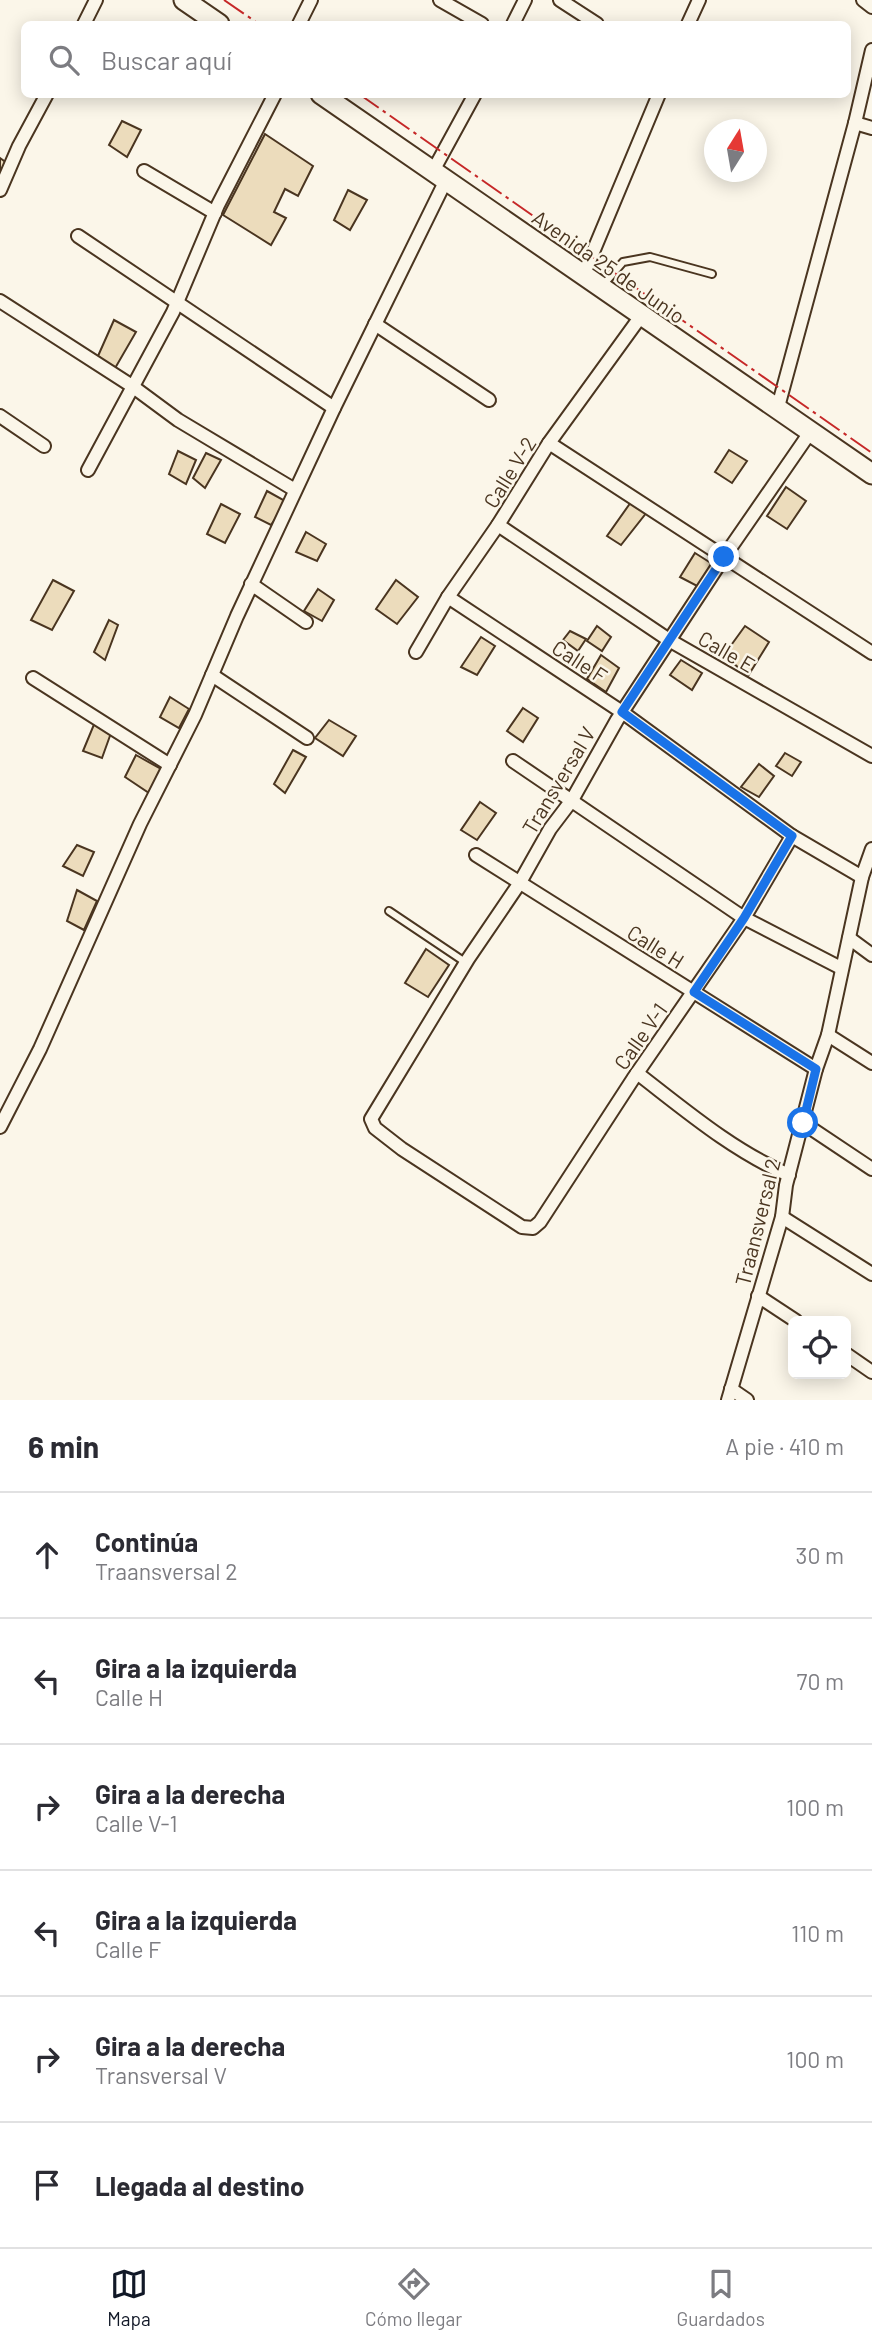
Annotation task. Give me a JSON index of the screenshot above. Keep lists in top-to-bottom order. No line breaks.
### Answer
{"streets":{"highway":["Avenida 25 de Junio"],"street":["Calle V-2","Calle E","Calle F","Transversal V","Calle H","Calle V-1","Traansversal 2"]},"crossings":[["Avenida 25 de Junio","Calle V-2"],["Avenida 25 de Junio","Transversal V"],["Calle V-2","Calle E"],["Calle V-2","Calle F"],["Calle E","Transversal V"],["Calle F","Transversal V"],["Calle F","Calle V-1"],["Calle F","Traansversal 2"],["Transversal V","Calle H"],["Transversal V","Calle V-1"],["Calle H","Calle V-1"],["Calle H","Traansversal 2"]],"north":"top","page":{"search":"Buscar aquí","heading":["6 min","A pie · 410 m"],"list":[["Continúa","Traansversal 2","30 m"],["Gira a la izquierda","Calle H","70 m"],["Gira a la derecha","Calle V-1","100 m"],["Gira a la izquierda","Calle F","110 m"],["Gira a la derecha","Transversal V","100 m"],"Llegada al destino"],"nav":["Mapa","Cómo llegar","Guardados"]}}
